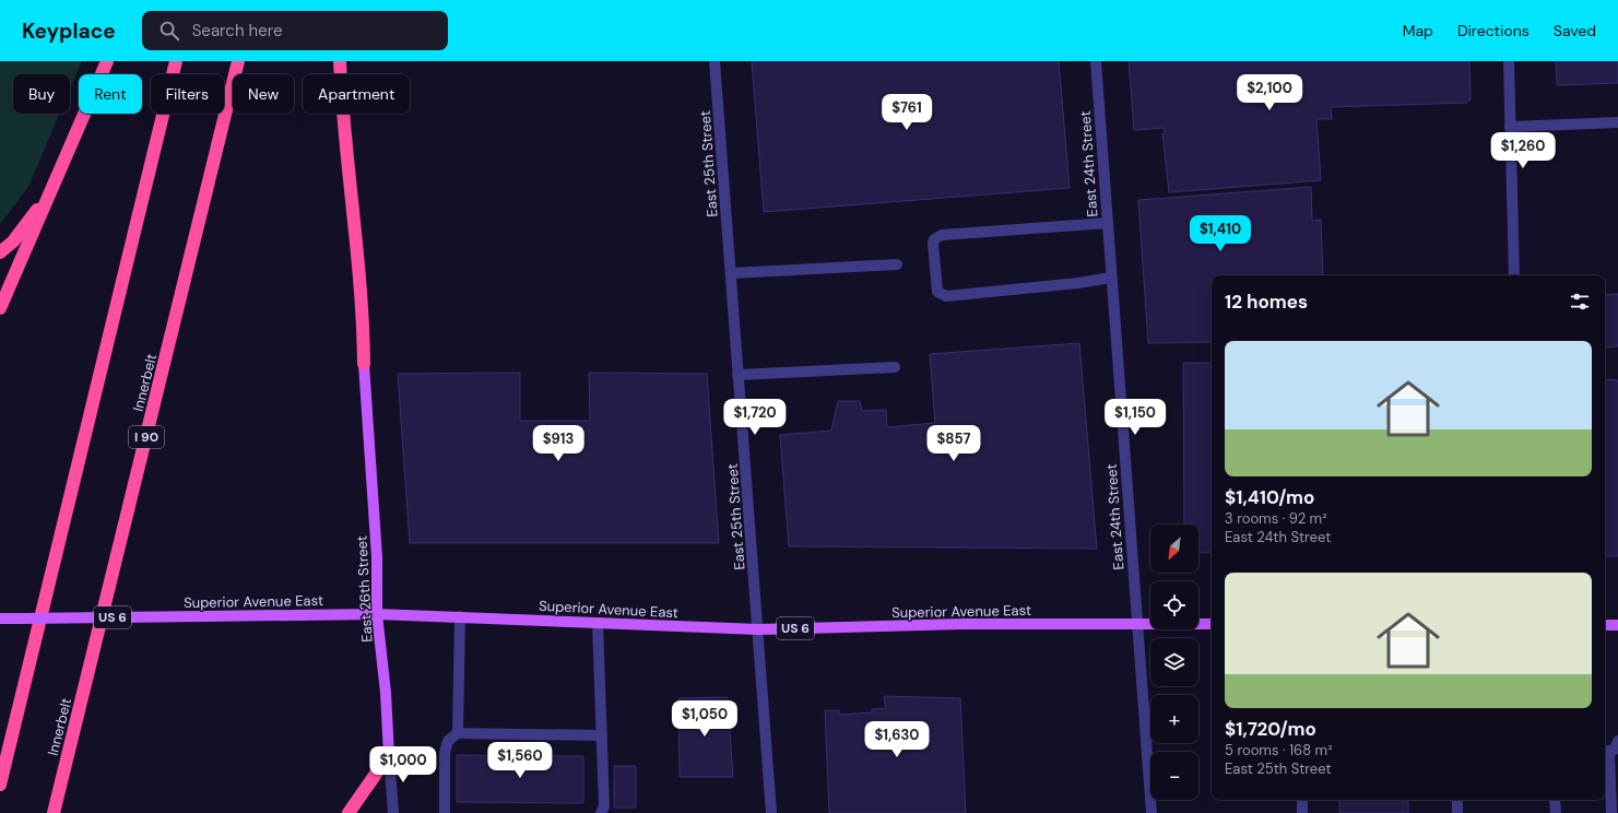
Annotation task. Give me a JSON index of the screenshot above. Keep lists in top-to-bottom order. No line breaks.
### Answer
{"streets":{"highway":["Innerbelt","I 90"],"main road":["East 26th Street","Superior Avenue East","US 6"],"street":["East 25th Street","East 24th Street"]},"crossings":[["East 25th Street","Superior Avenue East"],["East 24th Street","Superior Avenue East"],["East 26th Street","Superior Avenue East"]],"north":"bottom left","page":{"header":"Keyplace","search":"Search here","nav":["Map","Directions","Saved"],"price":["$2,100","$761","$1,260","$1,410","$1,720","$1,150","$913","$857","$1,050","$1,630","$1,560","$1,000"],"chip":["Buy","Rent","Filters","New","Apartment"],"heading":"12 homes","list":[{"name":"$1,410/mo","note":"3 rooms · 92 m² · East 24th Street"},{"name":"$1,720/mo","note":"5 rooms · 168 m² · East 25th Street"}],"map_buttons":["+","−"]}}
